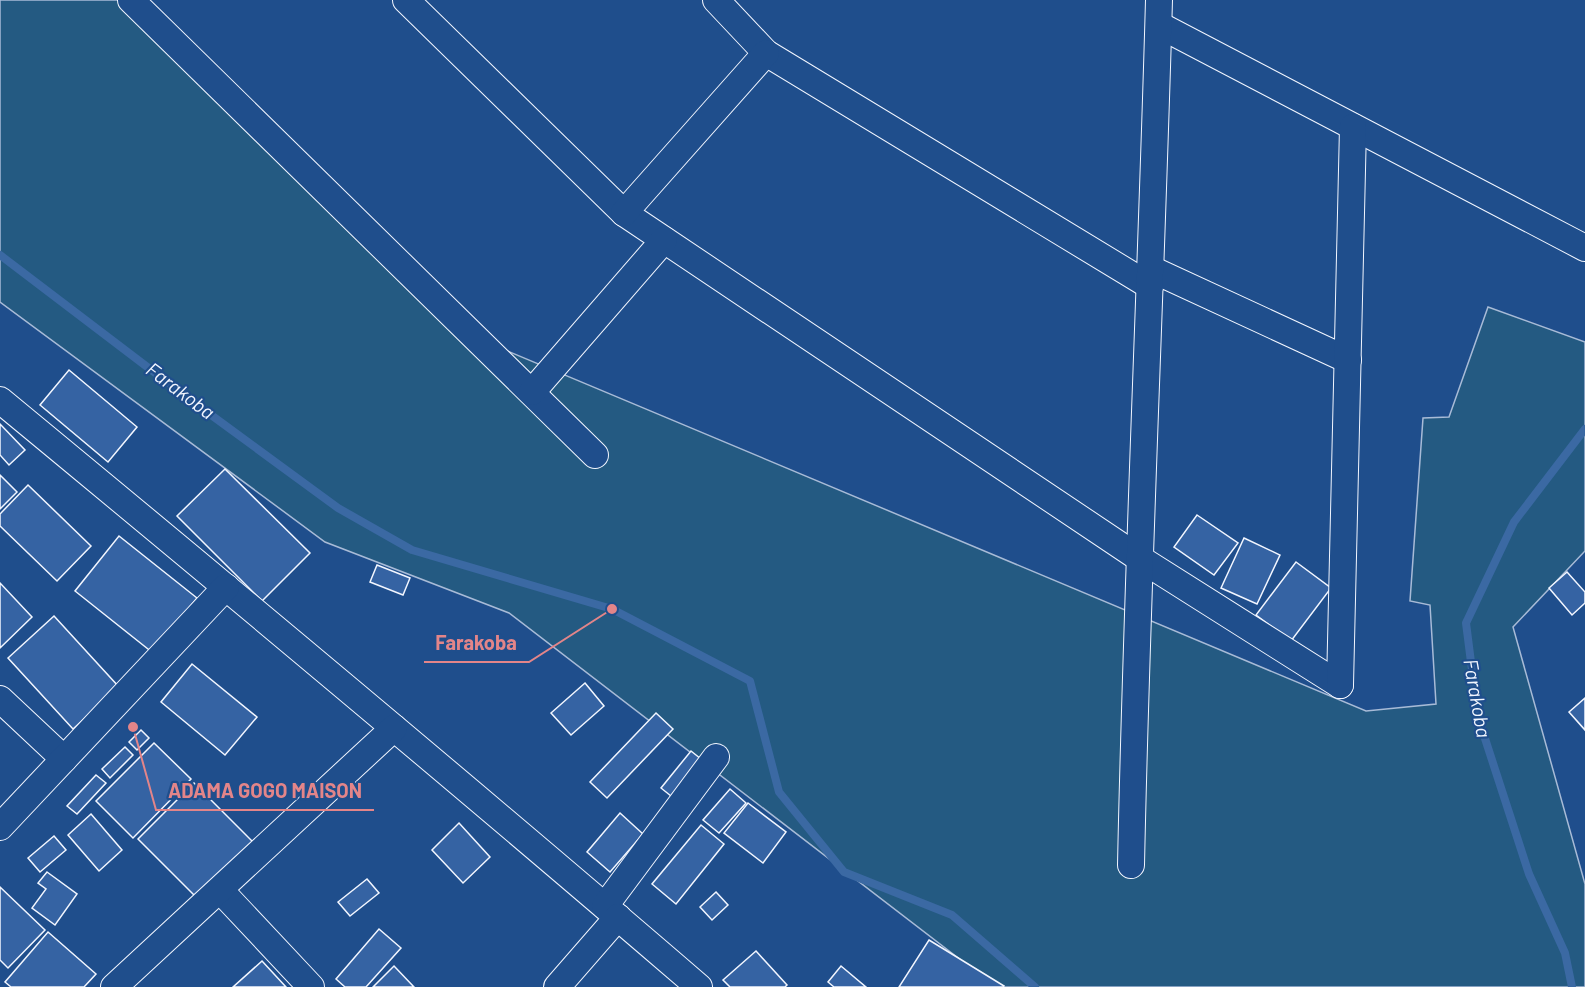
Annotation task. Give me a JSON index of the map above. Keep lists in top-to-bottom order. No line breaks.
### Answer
{"water":["Farakoba"],"places":["Farakoba","ADAMA GOGO MAISON"]}
